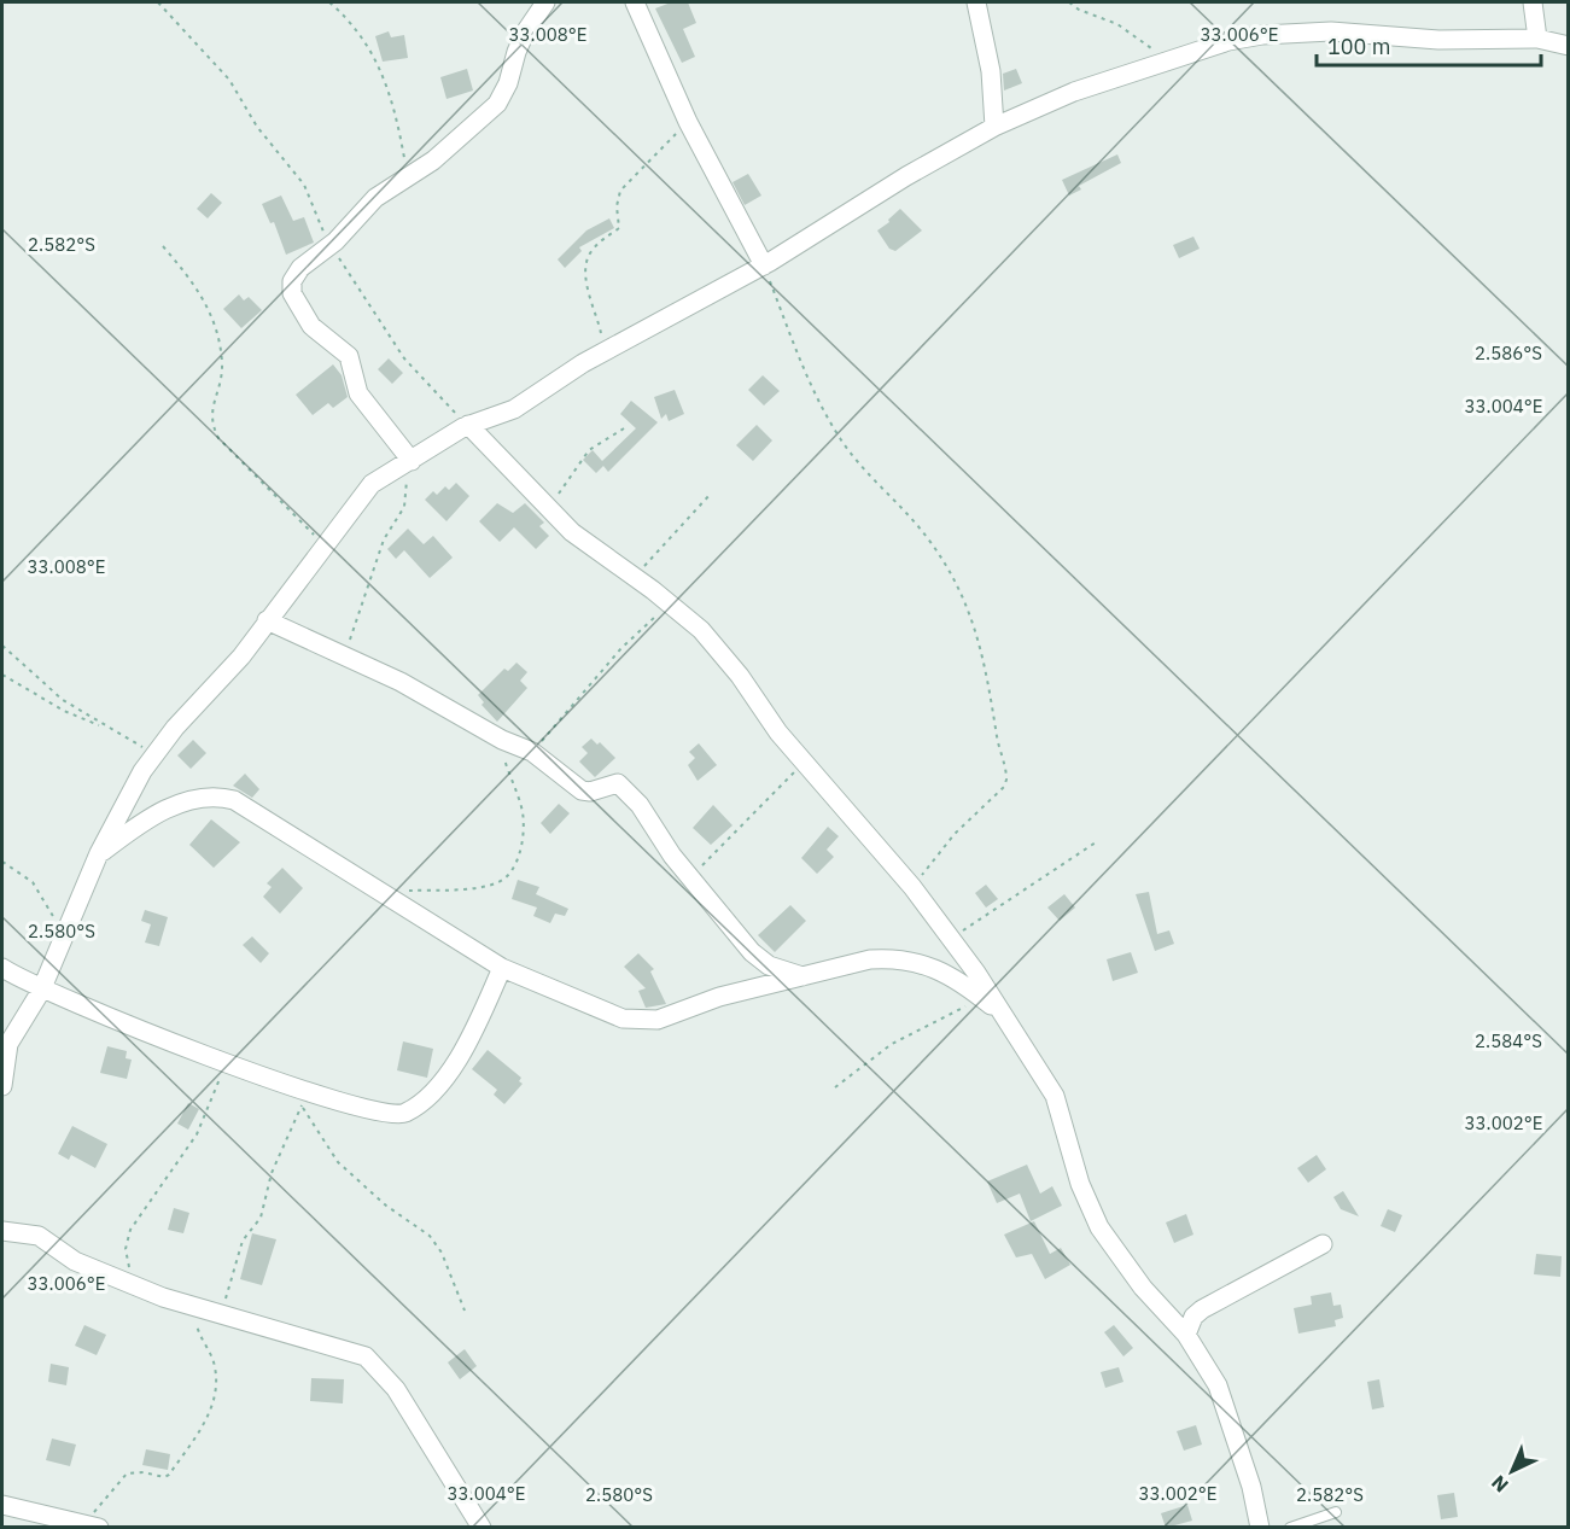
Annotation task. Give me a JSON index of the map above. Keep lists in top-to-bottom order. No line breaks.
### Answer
{"scale_bar":"100 m","north":"bottom left","coordinates":["33.008°E","33.006°E","2.582°S","2.586°S","33.004°E","2.580°S","2.584°S","33.002°E"]}
